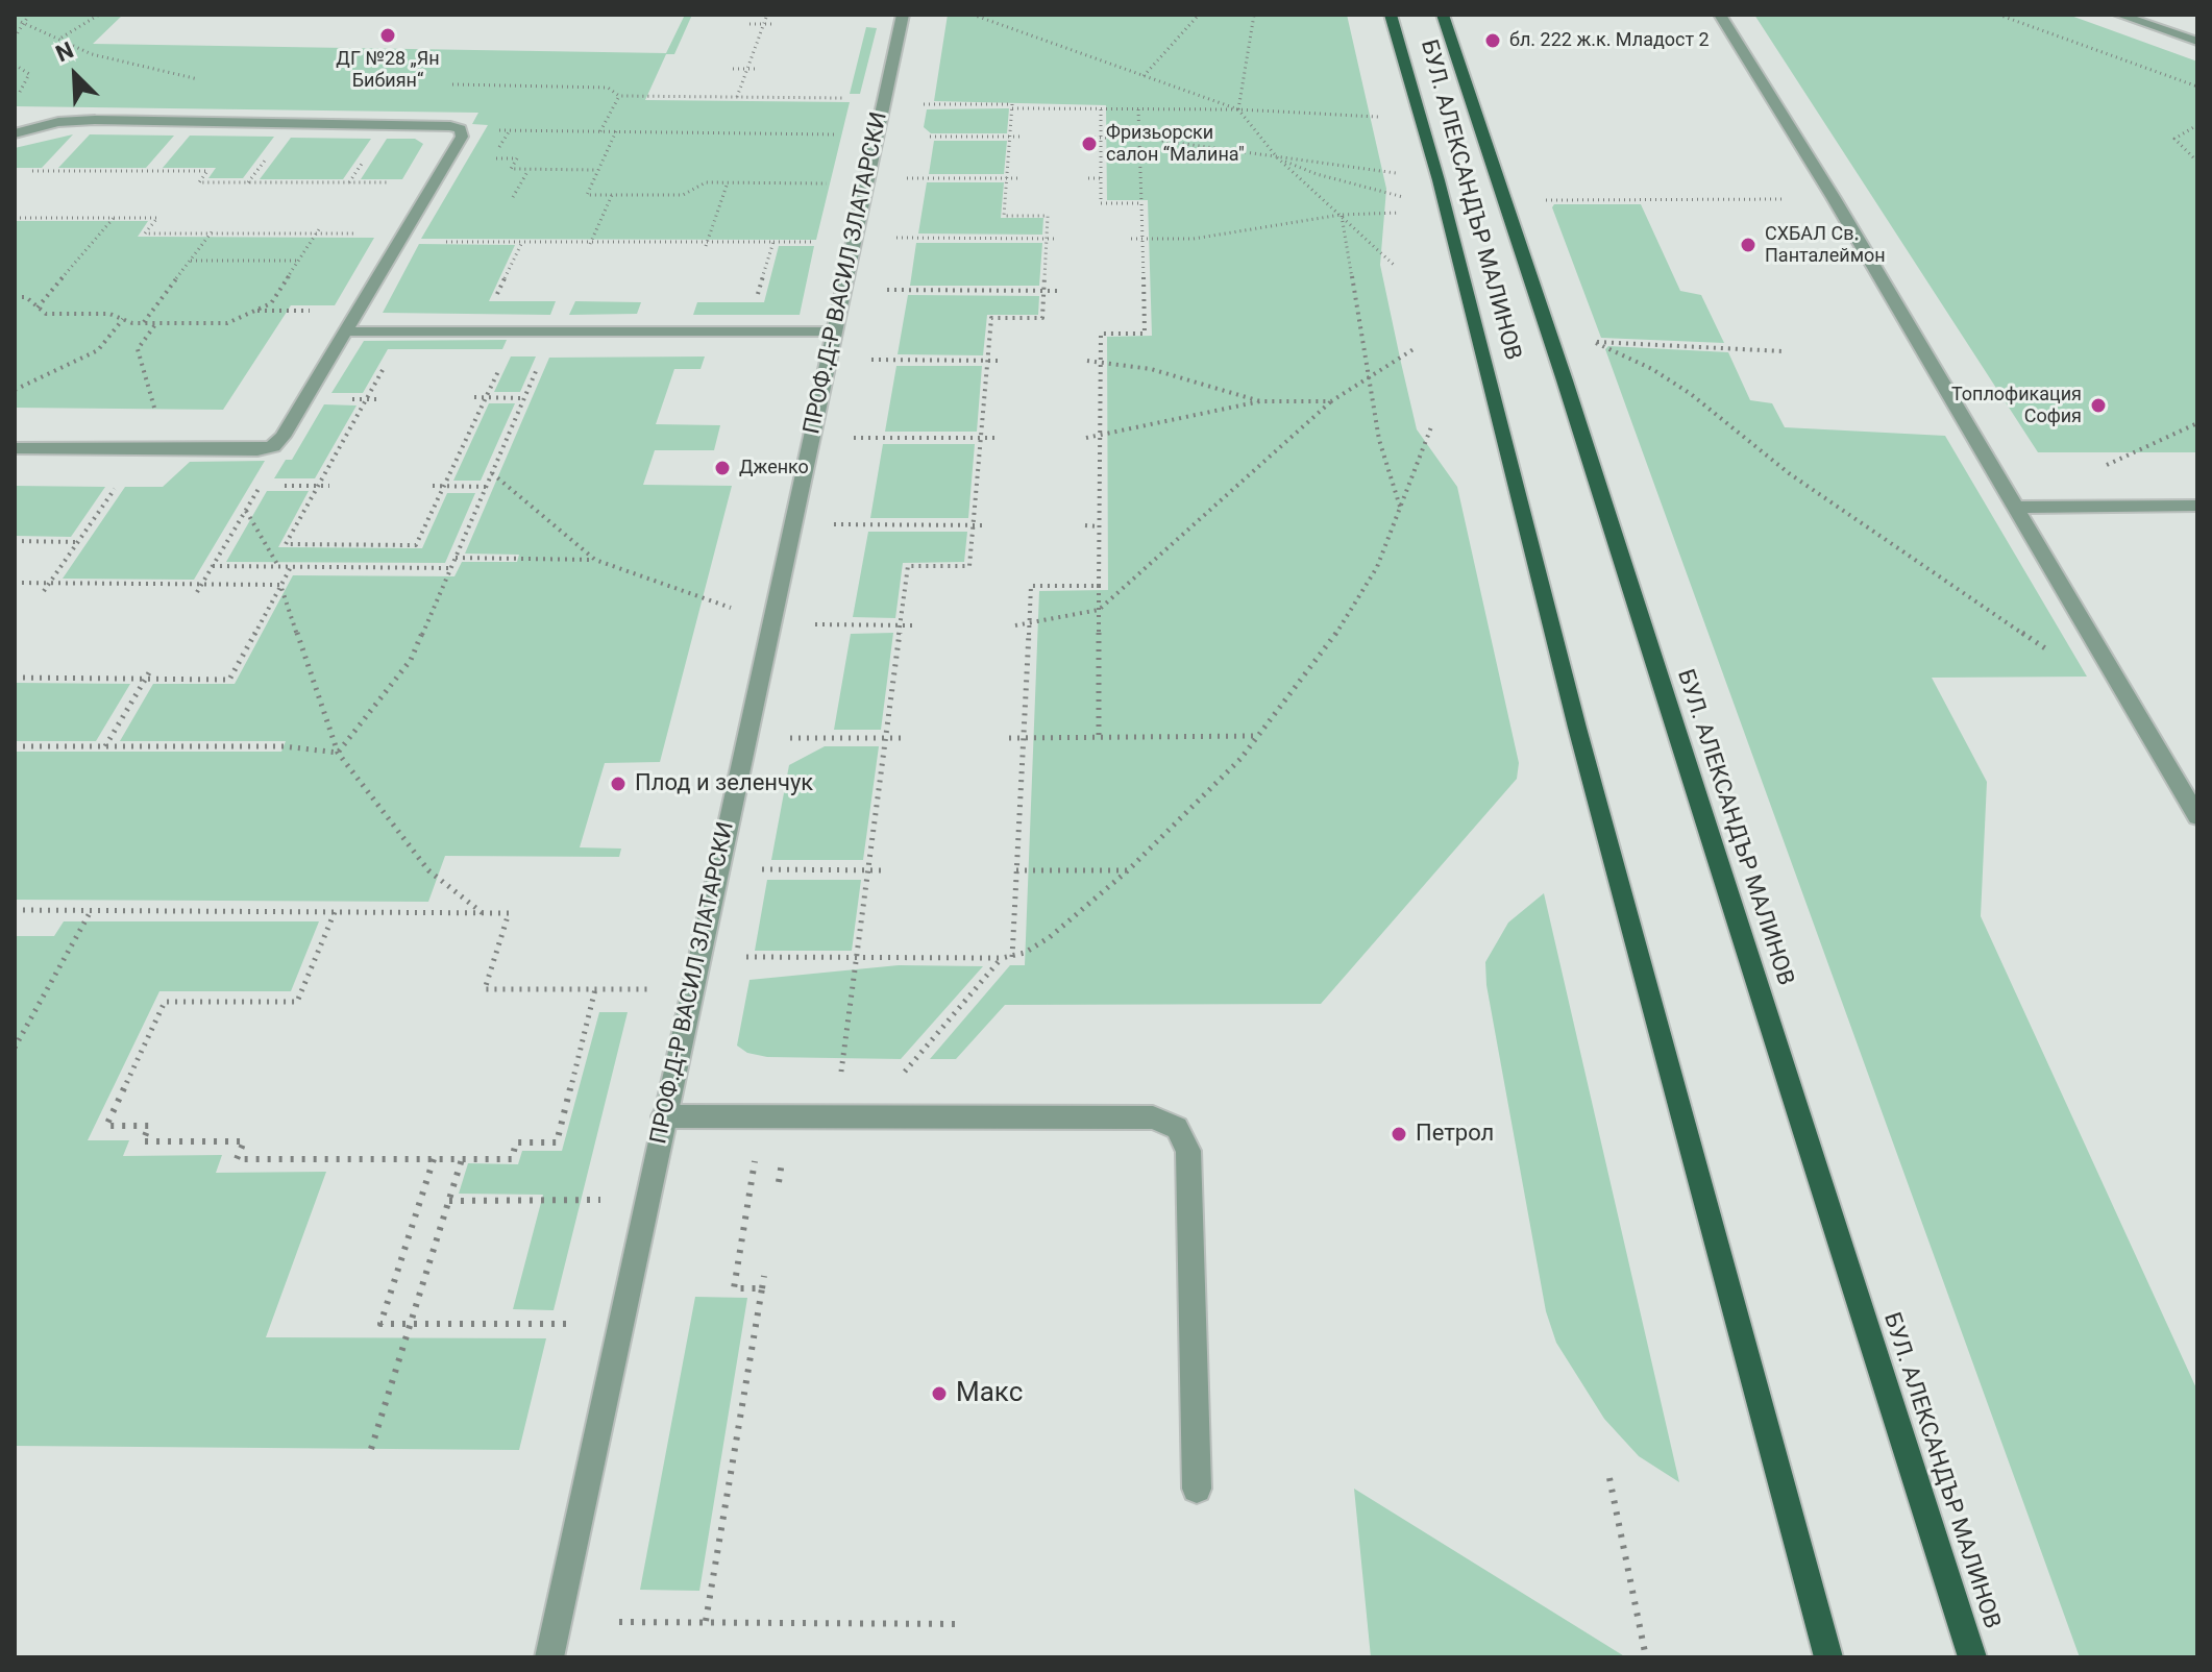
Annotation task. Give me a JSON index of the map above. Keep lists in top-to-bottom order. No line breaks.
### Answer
{"streets":{"main road":["БУЛ. АЛЕКСАНДЪР МАЛИНОВ"],"street":["ПРОФ.Д-Р ВАСИЛ ЗЛАТАРСКИ"]},"places":["ДГ №28 „Ян Бибиян“","бл. 222 ж.к. Младост 2","Фризьорски салон “Малина\"","СХБАЛ Св. Панталеймон","Топлофикация София","Дженко","Плод и зеленчук","Петрол","Макс"],"north":"top left"}
